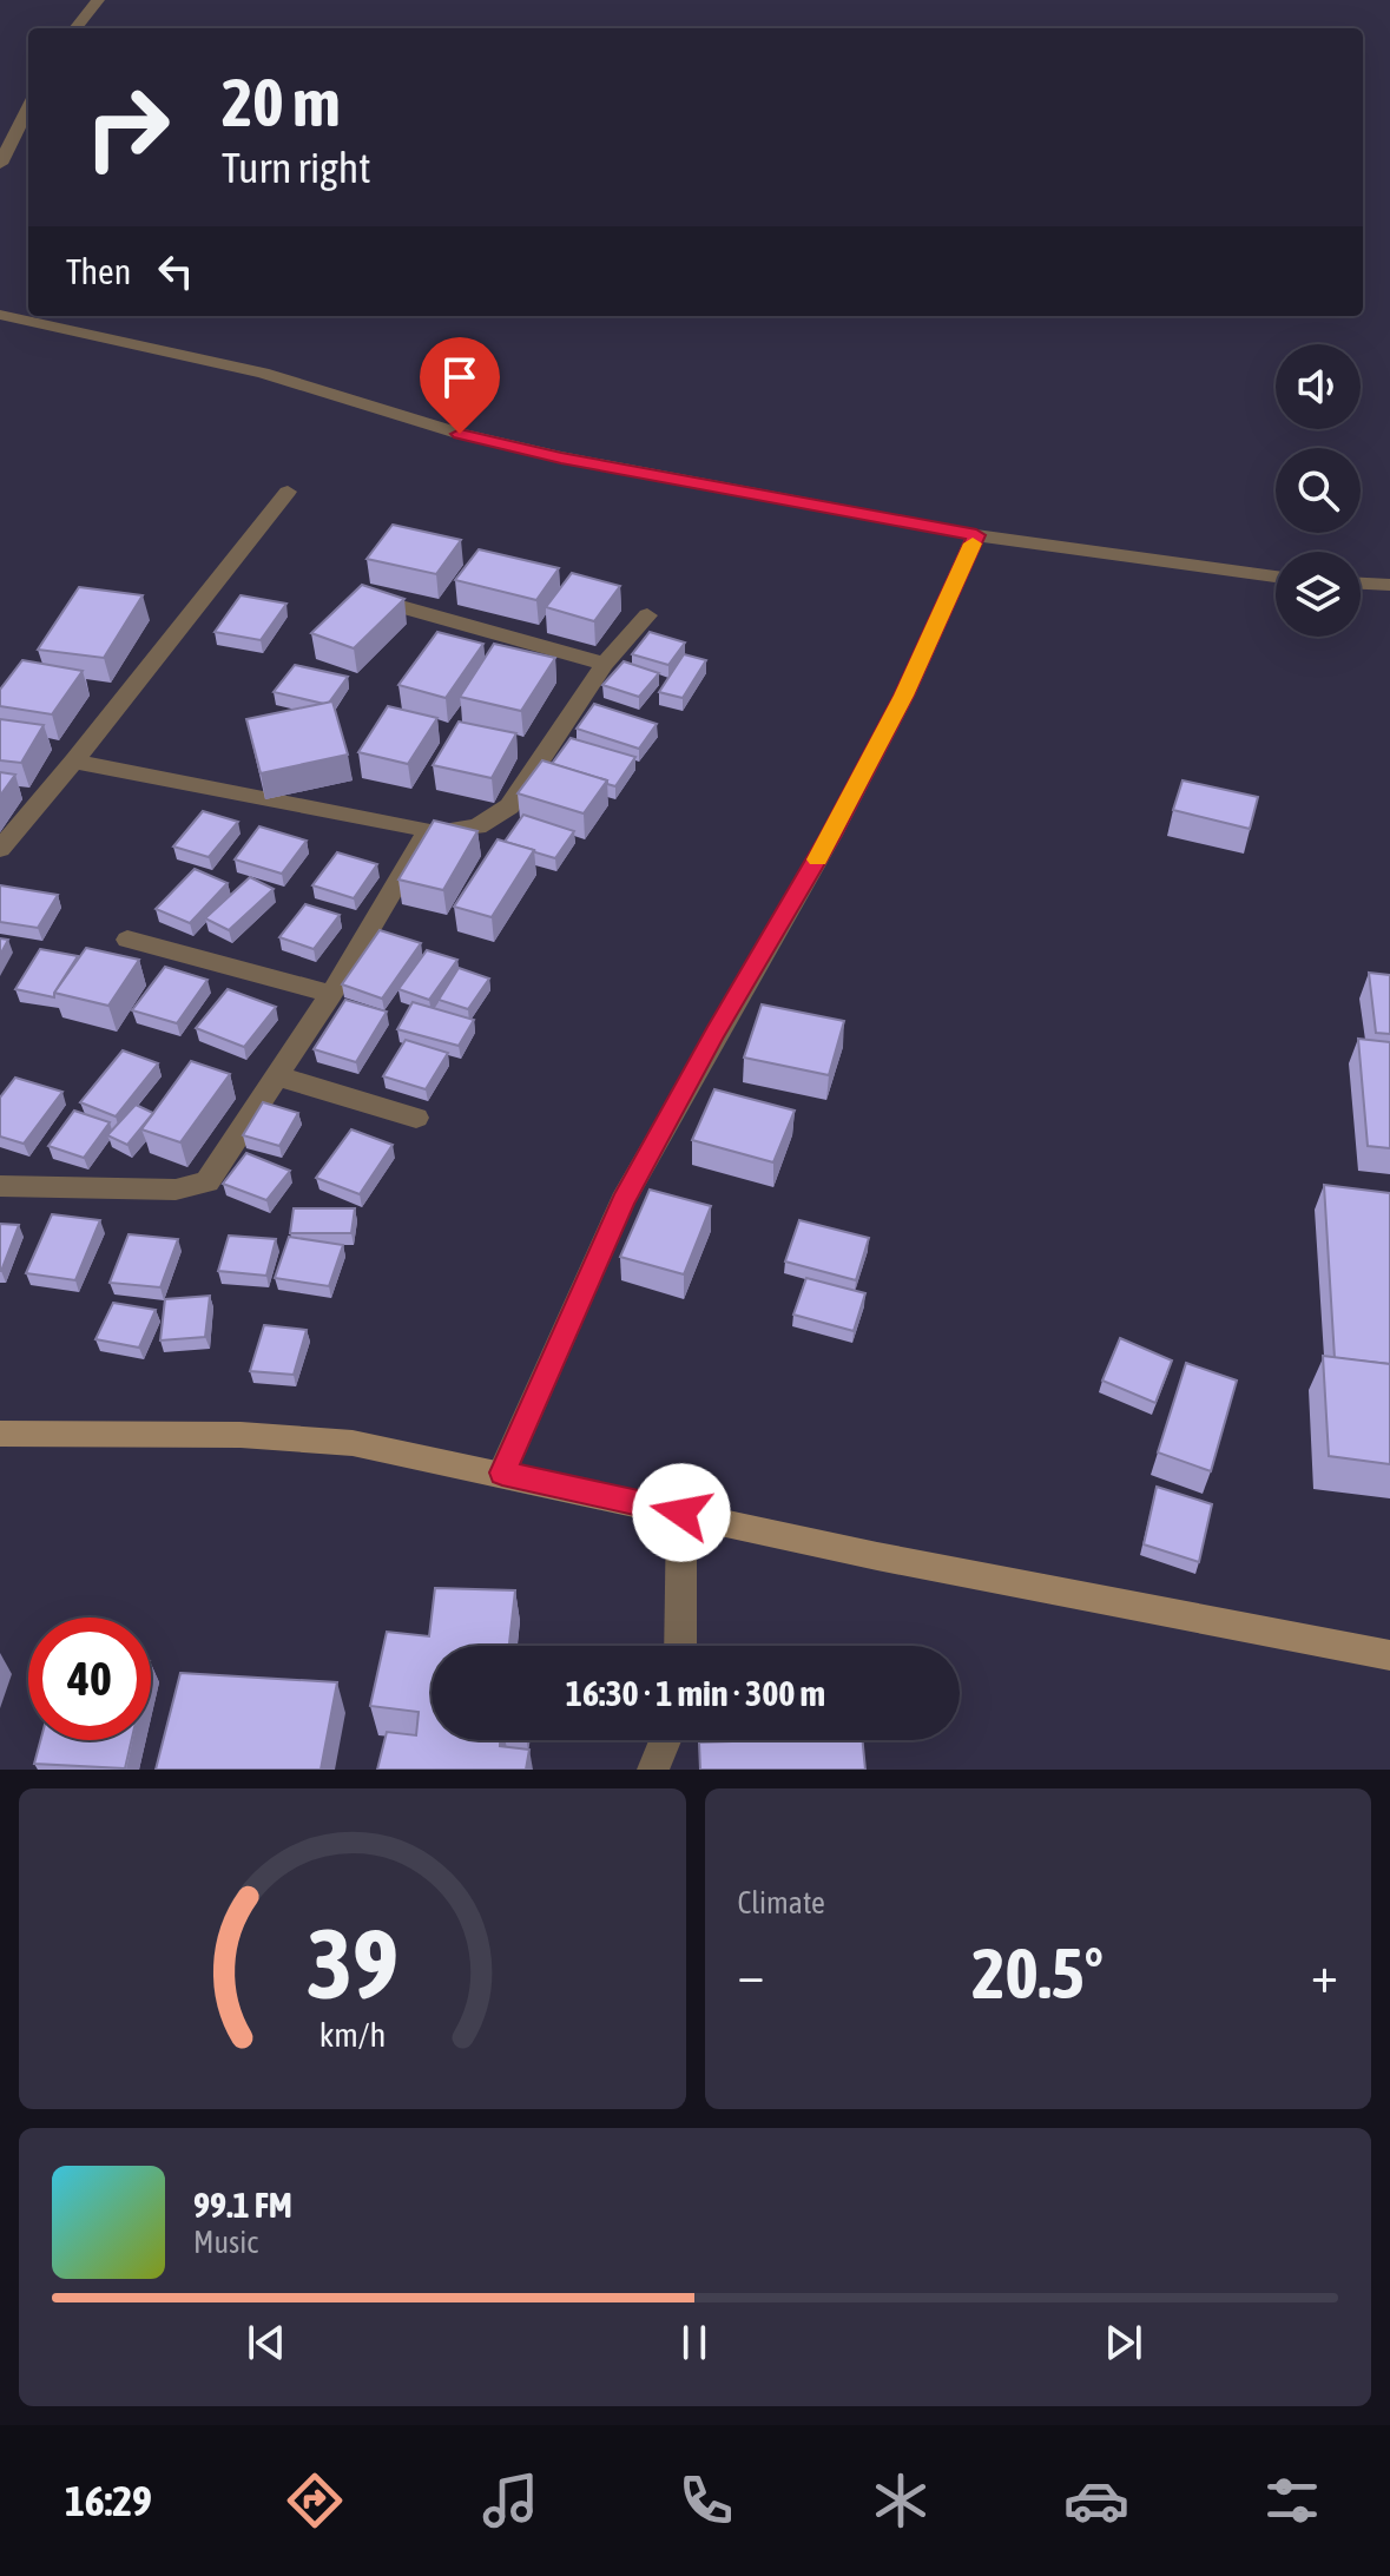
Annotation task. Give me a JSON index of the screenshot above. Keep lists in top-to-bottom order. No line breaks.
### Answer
{"page":{"turn":["20 m","Turn right"],"then":"Then","limit":"40","trip":"16:30 · 1 min · 300 m","tile":"Climate","heat":["−","20.5°","+"],"song":["99.1 FM","Music"],"tabs":"16:29","gauge":["39","km/h"]}}
